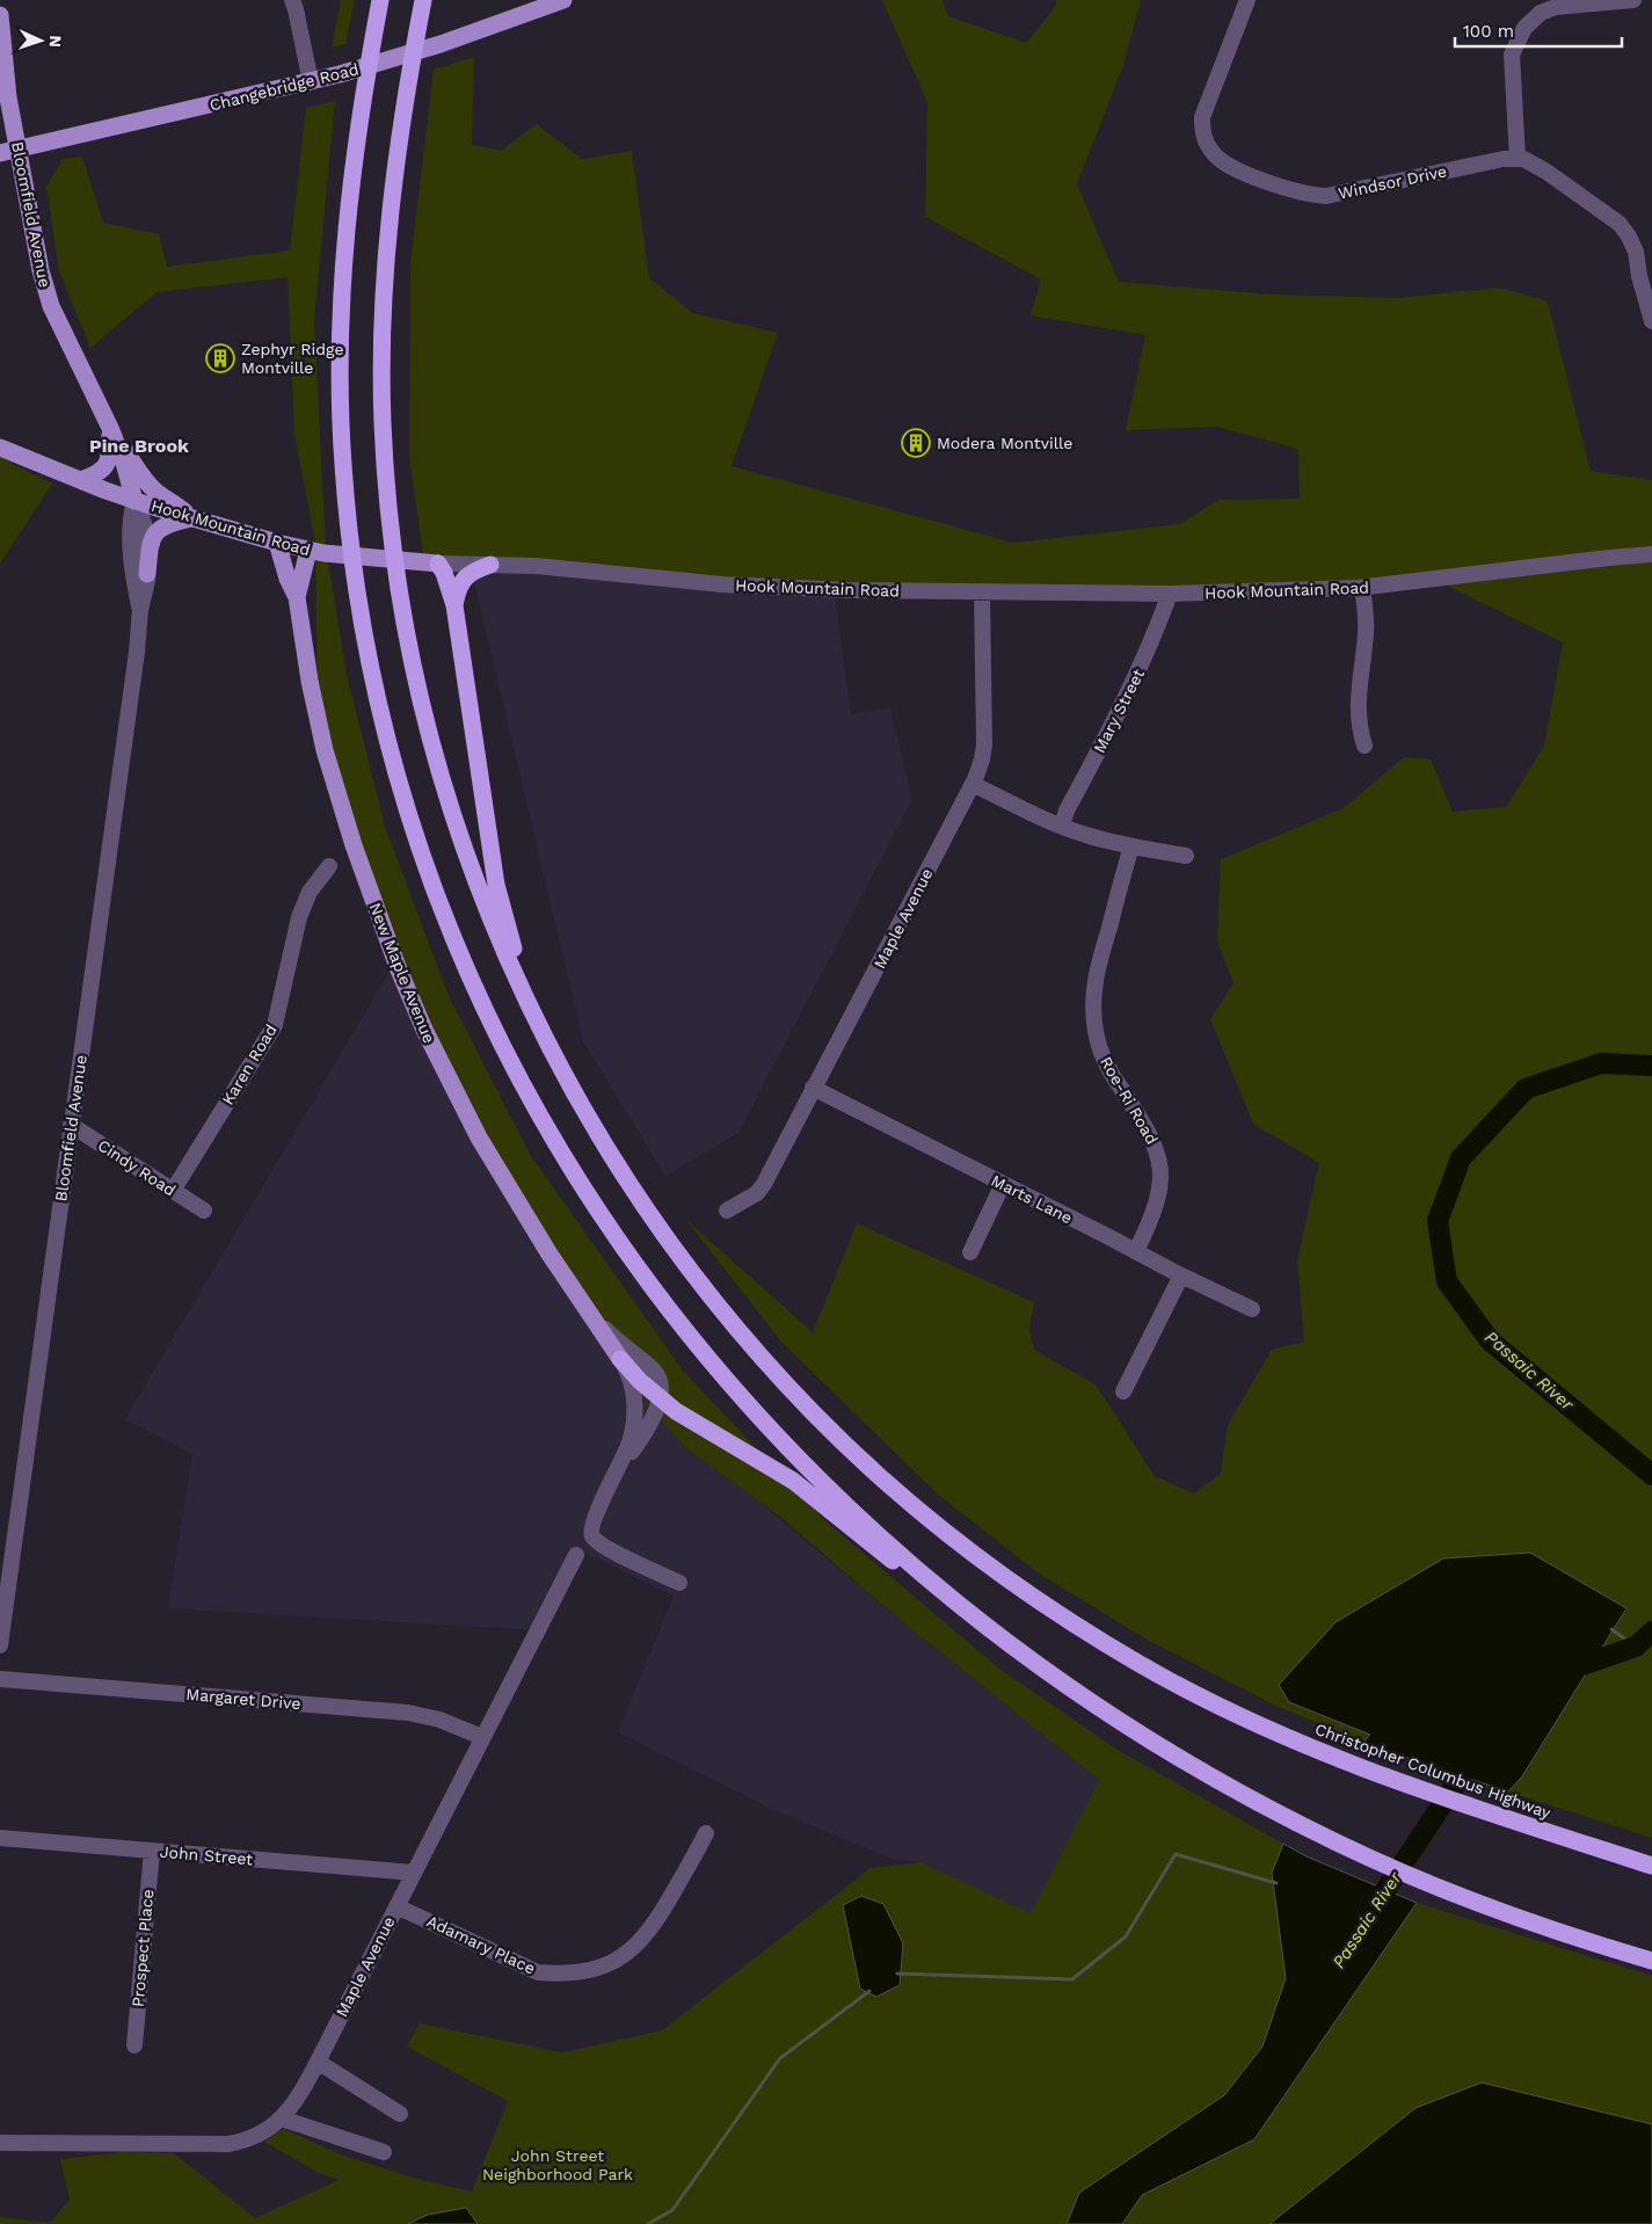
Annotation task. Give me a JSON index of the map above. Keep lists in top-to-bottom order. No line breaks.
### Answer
{"streets":{"highway":["Christopher Columbus Highway"],"main road":["Changebridge Road","Bloomfield Avenue","Hook Mountain Road","New Maple Avenue"],"street":["Windsor Drive","Mary Street","Maple Avenue","Karen Road","Roe-Ri Road","Cindy Road","Marts Lane","Margaret Drive","John Street","Adamary Place","Prospect Place"]},"crossings":[["Changebridge Road","Bloomfield Avenue"],["Bloomfield Avenue","Hook Mountain Road"],["Bloomfield Avenue","Cindy Road"],["Hook Mountain Road","Mary Street"],["Hook Mountain Road","Maple Avenue"],["Hook Mountain Road","New Maple Avenue"],["Maple Avenue","Marts Lane"],["Maple Avenue","Margaret Drive"],["Maple Avenue","John Street"],["Maple Avenue","Adamary Place"],["Karen Road","Cindy Road"],["Roe-Ri Road","Marts Lane"],["John Street","Prospect Place"]],"districts":["Pine Brook"],"water":["Passaic River"],"parks":["John Street Neighborhood Park"],"places":{"building":["Zephyr Ridge Montville","Modera Montville"]},"scale_bar":"100 m","north":"right"}
